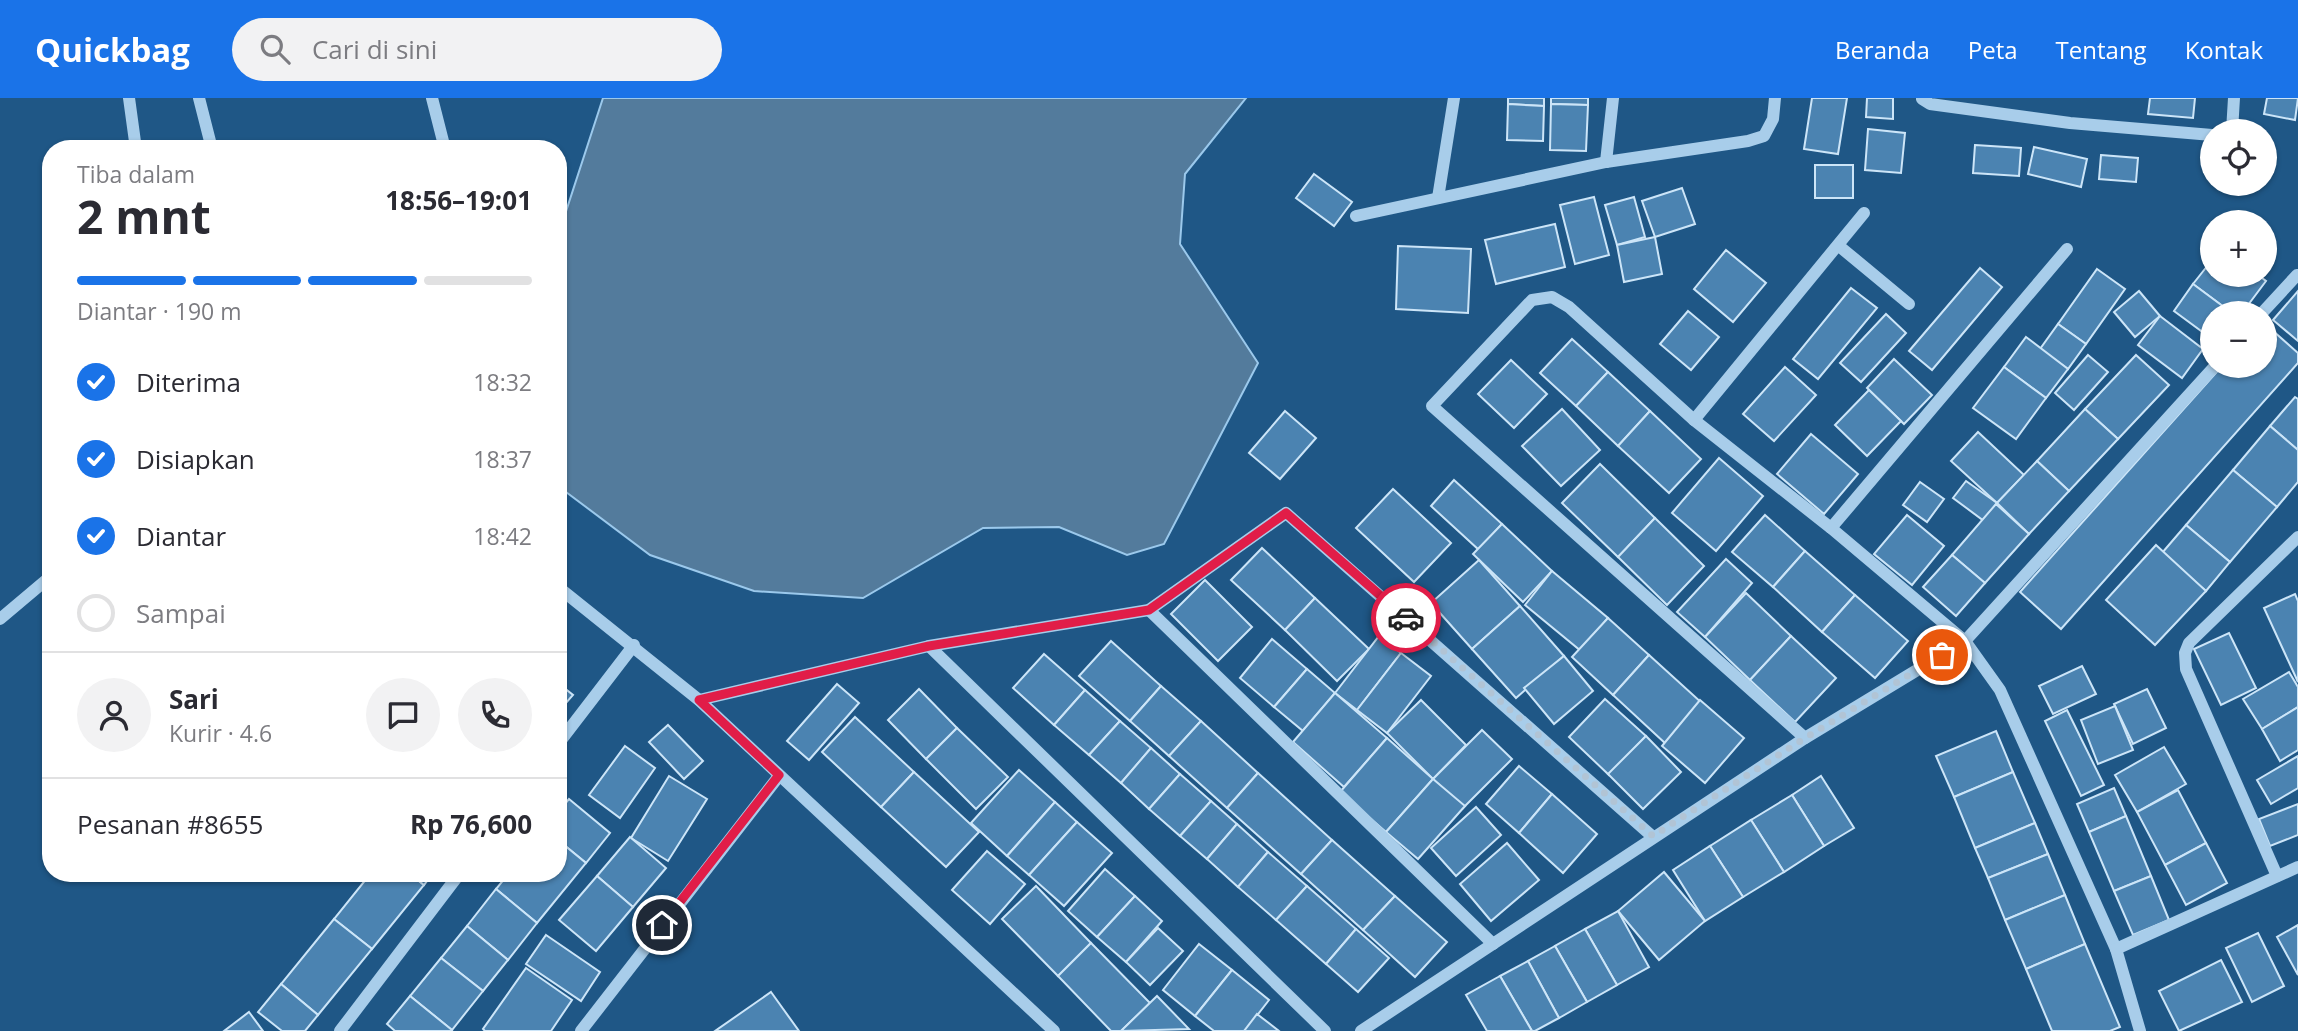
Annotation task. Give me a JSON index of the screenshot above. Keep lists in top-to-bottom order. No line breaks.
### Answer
{"page":{"header":"Quickbag","search":"Cari di sini","nav":["Beranda","Peta","Tentang","Kontak"],"map_buttons":["+","−"],"heading":["2 mnt","Tiba dalam","18:56–19:01"],"panel":["Sari","Kurir · 4.6","Pesanan #8655","Rp 76,600"],"bar":"Diantar · 190 m","list":[["Diterima","18:32"],["Disiapkan","18:37"],["Diantar","18:42"],"Sampai"]}}
